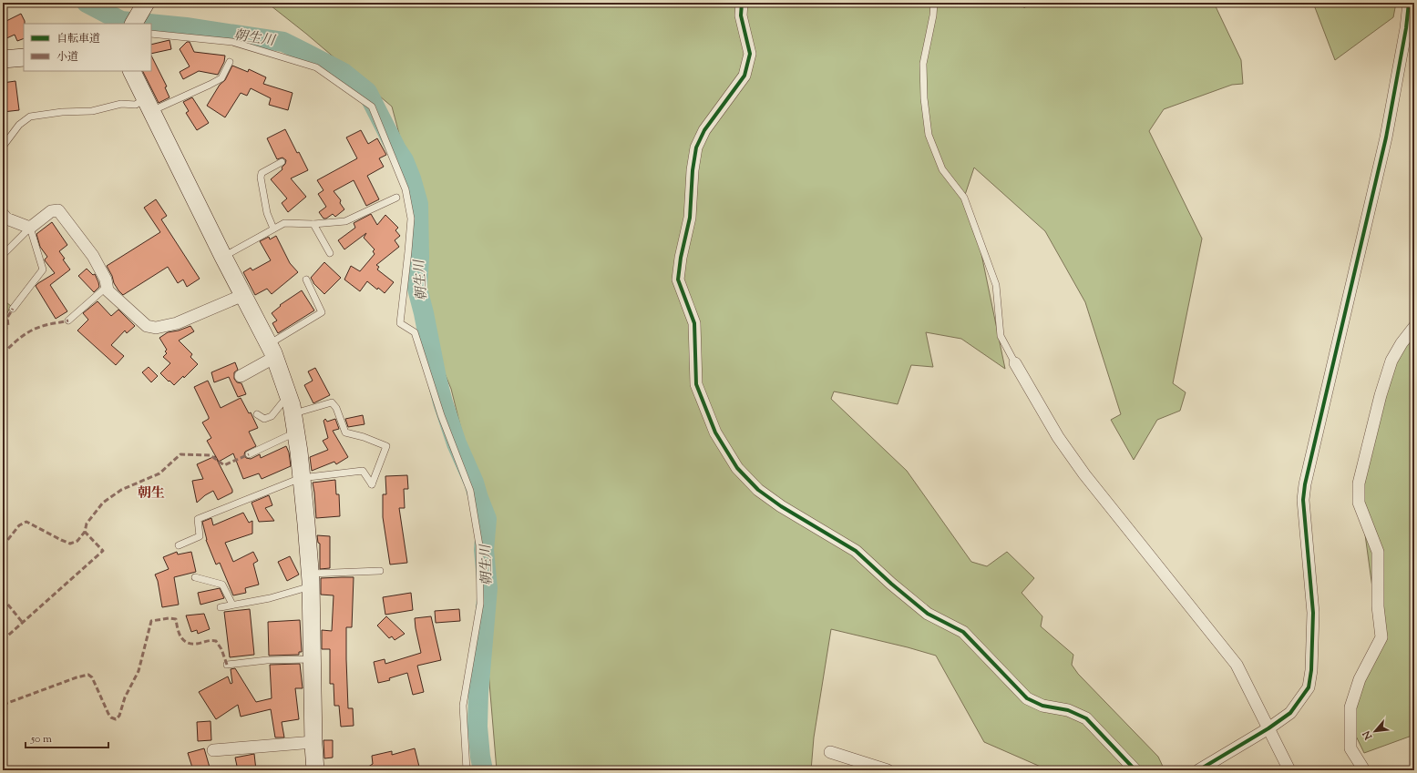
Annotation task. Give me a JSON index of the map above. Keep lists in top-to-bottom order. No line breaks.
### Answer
{"districts":["朝生"],"water":["朝生川"],"legend":["自転車道","小道"],"scale_bar":"50 m","north":"bottom left"}
